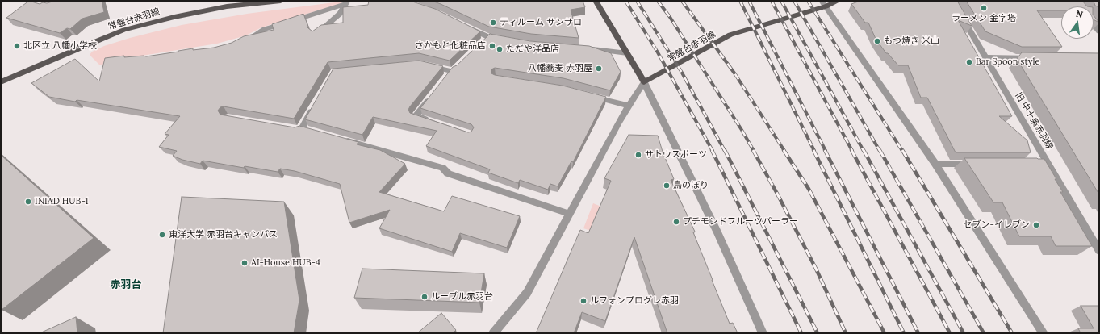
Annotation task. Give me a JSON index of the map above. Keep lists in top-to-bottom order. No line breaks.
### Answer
{"streets":{"main road":["常盤台赤羽線"],"street":["旧 中十条赤羽線"]},"districts":["赤羽台"],"places":["ラーメン 金字塔","ティルーム サンサロ","もつ焼き 米山","北区立 八幡小学校","さかもと化粧品店","ただや洋品店","Bar Spoon style","八幡蕎麦 赤羽屋","サトウスポーツ","鳥のぼり","INIAD HUB-1","プチモンドフルーツパーラー","セブン-イレブン","東洋大学 赤羽台キャンパス","AI-House HUB-4","ルーブル赤羽台","ルフォンプログレ赤羽"],"north":"top"}
